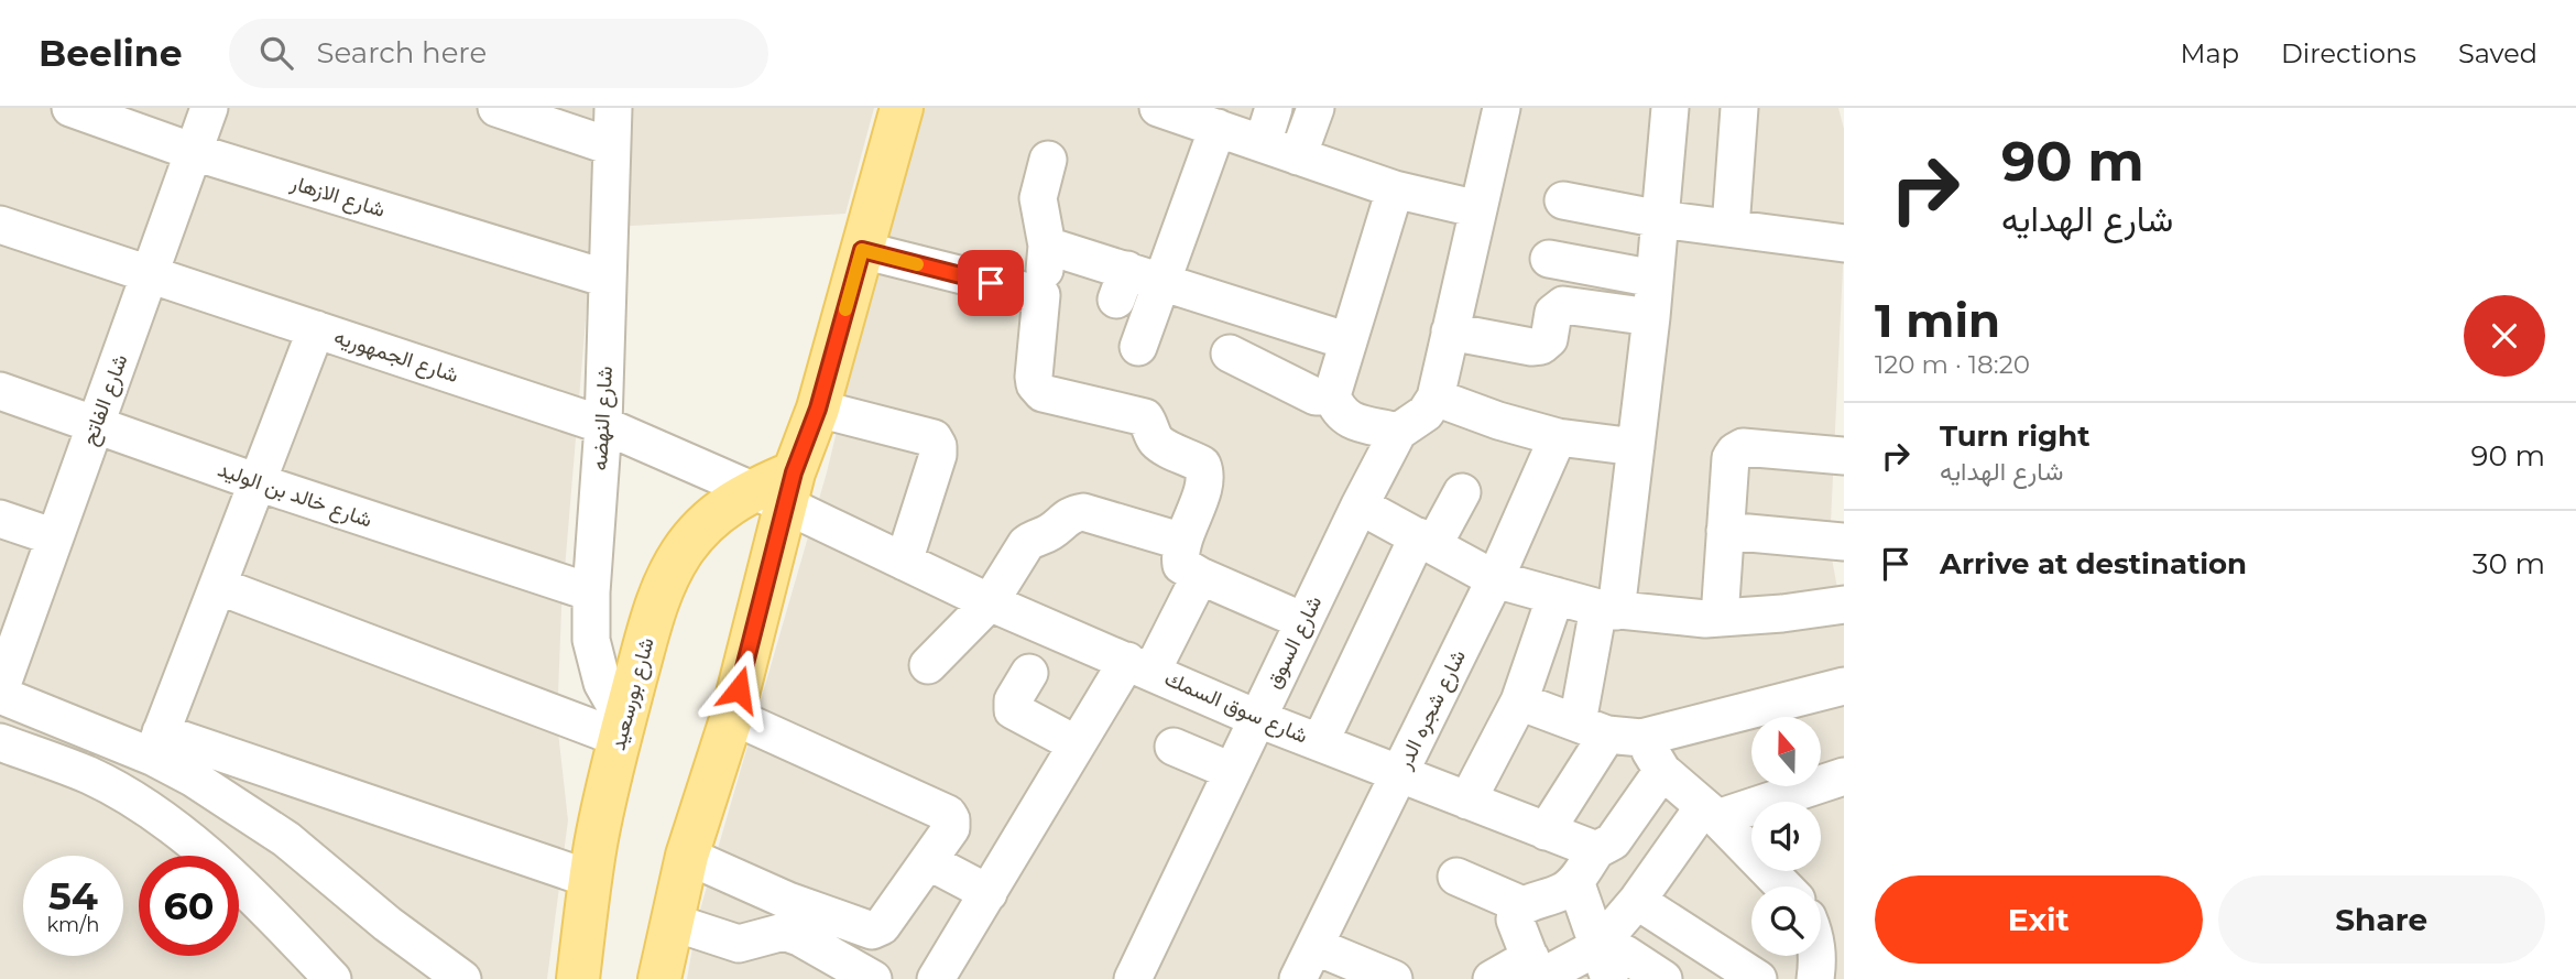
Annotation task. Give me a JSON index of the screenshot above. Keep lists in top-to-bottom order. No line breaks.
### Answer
{"streets":{"main road":["شارع بورسعيد"],"street":["شارع الازهار","شارع الجمهوريه","شارع الفاتح","شارع النهضه","شارع خالد بن الوليد","شارع السوق","شارع سوق السمك","شارع شجره الدر"]},"crossings":[["شارع الازهار","شارع الفاتح"],["شارع الازهار","شارع النهضه"],["شارع الجمهوريه","شارع الفاتح"],["شارع الجمهوريه","شارع النهضه"],["شارع الجمهوريه","شارع بورسعيد"],["شارع الجمهوريه","شارع سوق السمك"],["شارع الفاتح","شارع خالد بن الوليد"],["شارع النهضه","شارع خالد بن الوليد"],["شارع النهضه","شارع بورسعيد"],["شارع السوق","شارع سوق السمك"],["شارع بورسعيد","شارع سوق السمك"],["شارع سوق السمك","شارع شجره الدر"]],"north":"top","page":{"header":"Beeline","search":"Search here","nav":["Map","Directions","Saved"],"turn":["90 m","شارع الهدايه"],"heading":["1 min","120 m · 18:20"],"list":[{"name":"Turn right","note":"شارع الهدايه","value":"90 m"},{"name":"Arrive at destination","value":"30 m"}],"speed":"54 km/h","limit":"60","buttons":["Exit","Share"]}}
